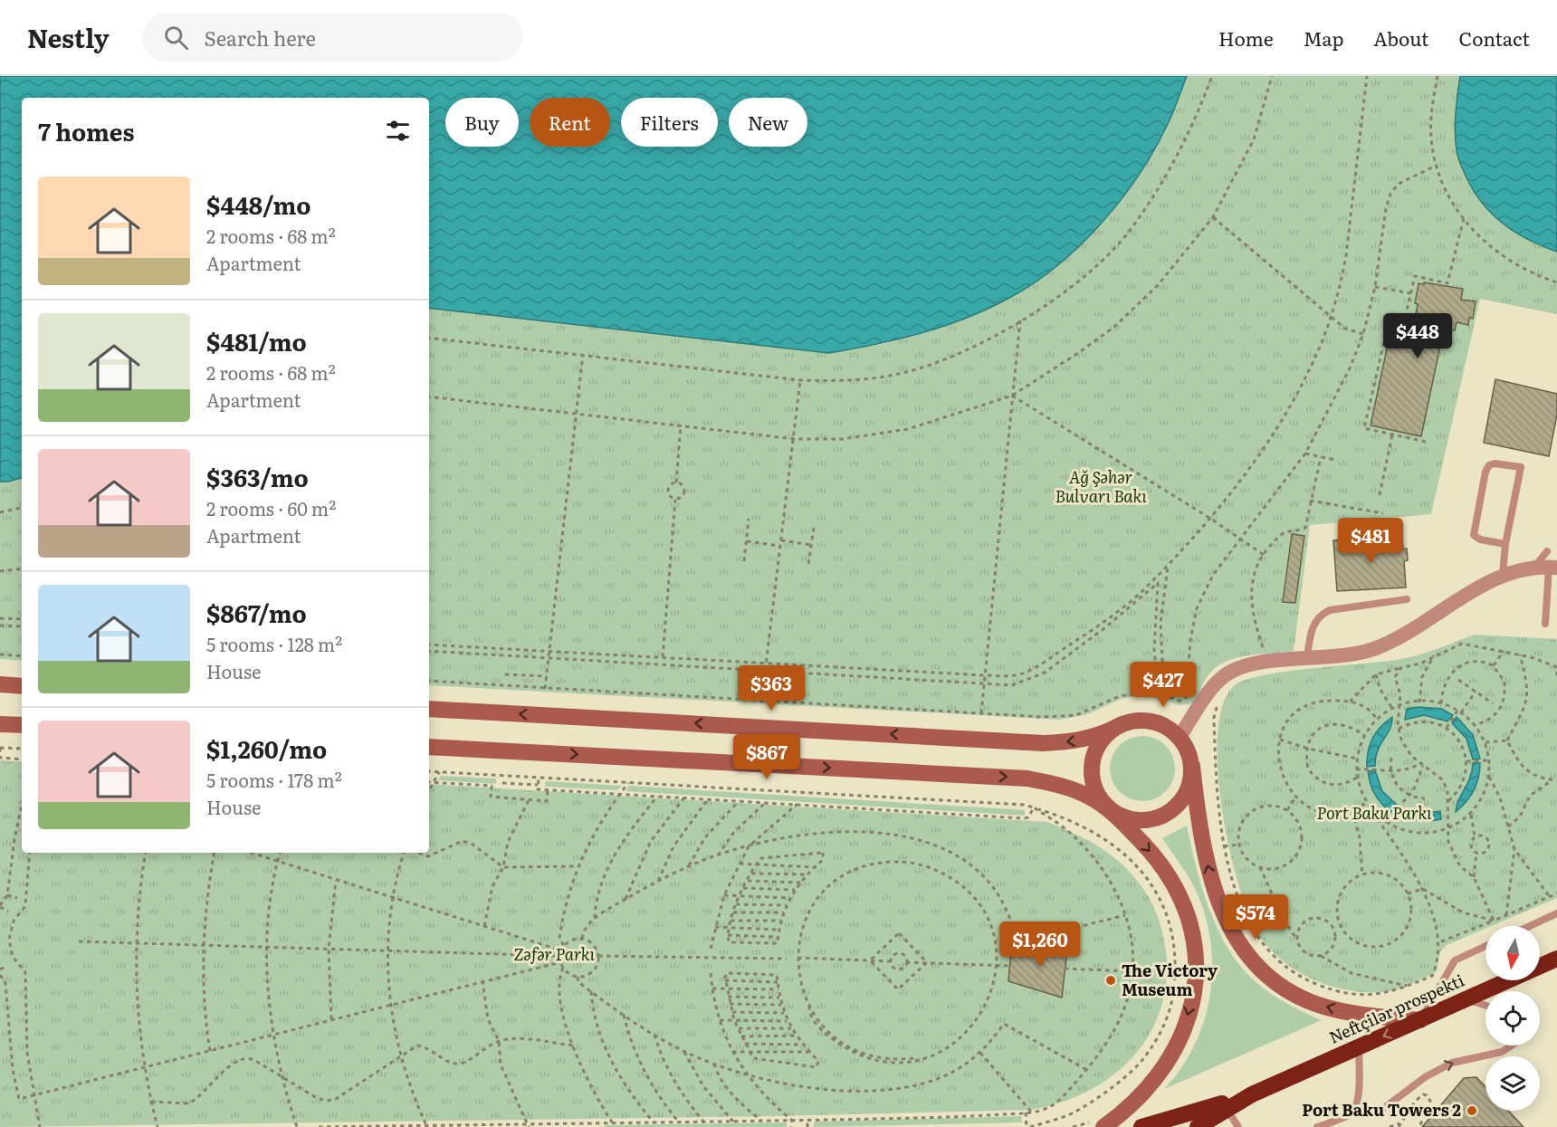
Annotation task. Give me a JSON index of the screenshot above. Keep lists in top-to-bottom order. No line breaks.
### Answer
{"streets":{"highway":["Neftçilər prospekti"]},"parks":["Ağ Şəhər Bulvarı Bakı","Port Baku Parkı","Zəfər Parkı"],"places":["The Victory Museum","Port Baku Towers 2"],"north":"bottom","page":{"header":"Nestly","search":"Search here","nav":["Home","Map","About","Contact"],"chip":["Buy","Rent","Filters","New"],"heading":"7 homes","list":[{"name":"$448/mo","note":"2 rooms · 68 m² · Apartment"},{"name":"$481/mo","note":"2 rooms · 68 m² · Apartment"},{"name":"$363/mo","note":"2 rooms · 60 m² · Apartment"},{"name":"$867/mo","note":"5 rooms · 128 m² · House"},{"name":"$1,260/mo","note":"5 rooms · 178 m² · House"}],"price":["$448","$481","$427","$363","$867","$574","$1,260"]}}
